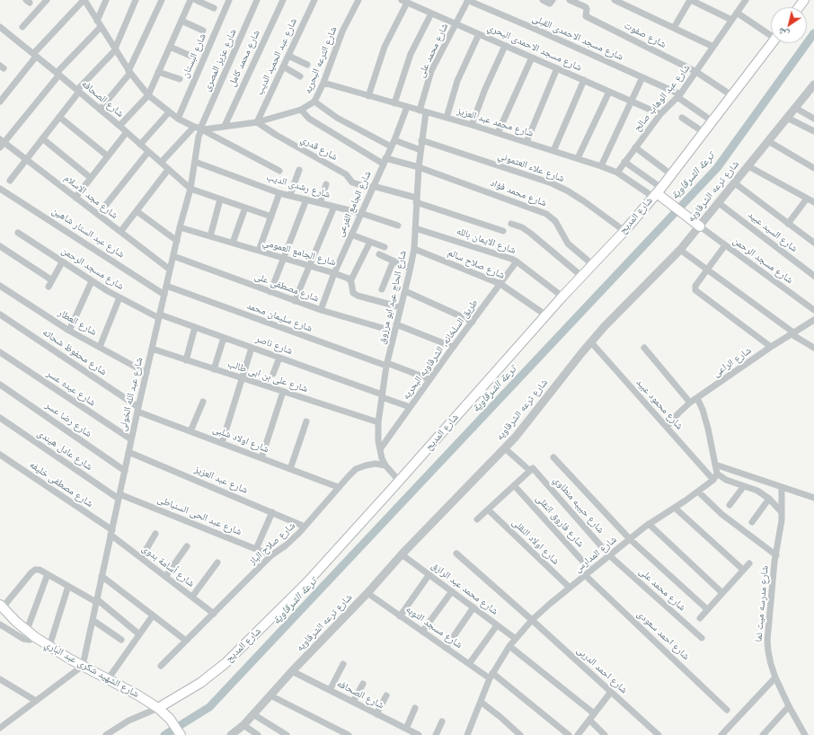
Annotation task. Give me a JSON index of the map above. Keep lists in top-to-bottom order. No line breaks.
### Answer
{"streets":{"main road":["شارع المديح","شارع الشهيد شكرى عبد الباري"],"street":["شارع صفوت","شارع مسجد الاحمدى القبلى","شارع مسجد الاحمدى البحري","شارع محمد على","شارع البستان","شارع عبد الحميد الديب","شارع محمد كامل","شارع عزيز المصرى","شارع الترعه البحريه","شارع عبد الوهاب صالح","شارع الصحافه","شارع محمد عبد العزيز","شارع قدري","شارع علاء العتموني","شارع رشدى الديب","شارع ترعه الشرقاويه","شارع محمد فؤاد","شارع مجد الاسلام","شارع الجامع الفرعى","شارع السيد عبيد","شارع عبد الستار شاهين","شارع الايمان بالله","شارع الجامع العمومي","شارع مسجد الرحمن","شارع صلاح سالم","شارع مصطفى على","شارع الحاج عيد ابو مرزوق","شارع سليمان محمد","شارع العطار","شارع ناصر","طريق السلخانه, الشرقاويه البحريه","شارع محفوظ شحاته","شارع الراعى","شارع على بن ابى طالب","شارع عبده عسر","شارع عبد الله الخولى","شارع محمود عبيد","شارع رضا عسر","شارع اولاد شلبى","شارع عادل هيندى","شارع عبد العزيز","شارع مصطفى خليفه","شارع حبيبه منطاوي","شارع عبد الحى السنباطى","شارع فاروق النقلى","شارع اولاد النقلى","شارع صلاح الباز","شارع المدارس","شارع أسامة بدوى","شارع محمد عبد الرازق","شارع مدرسه ميت نما","شارع مسجد التوبه","شارع احمد سعودى","شارع احمد الدربى"]},"crossings":[["شارع صفوت","شارع عبد الوهاب صالح"],["شارع صفوت","شارع المديح"],["شارع مسجد الاحمدى القبلى","شارع محمد على"],["شارع مسجد الاحمدى القبلى","شارع عبد الوهاب صالح"],["شارع مسجد الاحمدى القبلى","شارع المديح"],["شارع مسجد الاحمدى البحري","شارع محمد على"],["شارع مسجد الاحمدى البحري","شارع عبد الوهاب صالح"],["شارع محمد على","شارع محمد عبد العزيز"],["شارع محمد على","شارع الحاج عيد ابو مرزوق"],["شارع محمد على","شارع حبيبه منطاوي"],["شارع محمد على","شارع المدارس"],["شارع عبد الحميد الديب","شارع الترعه البحريه"],["شارع عبد الحميد الديب","شارع قدري"],["شارع محمد كامل","شارع الترعه البحريه"],["شارع عزيز المصرى","شارع الترعه البحريه"],["شارع عزيز المصرى","شارع عبد الله الخولى"],["شارع الترعه البحريه","شارع محمد عبد العزيز"],["شارع الترعه البحريه","شارع قدري"],["شارع الترعه البحريه","شارع محمد فؤاد"],["شارع الترعه البحريه","شارع عبد الله الخولى"],["شارع عبد الوهاب صالح","شارع محمد عبد العزيز"],["شارع الصحافه","شارع ترعه الشرقاويه"],["شارع الصحافه","شارع عبد الله الخولى"],["شارع محمد عبد العزيز","شارع الجامع الفرعى"],["شارع محمد عبد العزيز","شارع المديح"],["شارع محمد عبد العزيز","شارع الحاج عيد ابو مرزوق"],["شارع قدري","شارع الجامع الفرعى"],["شارع قدري","شارع الحاج عيد ابو مرزوق"],["شارع علاء العتموني","شارع المديح"],["شارع علاء العتموني","شارع الحاج عيد ابو مرزوق"],["شارع رشدى الديب","شارع الجامع الفرعى"],["شارع رشدى الديب","شارع عبد الله الخولى"],["شارع ترعه الشرقاويه","شارع السيد عبيد"],["شارع ترعه الشرقاويه","شارع مسجد الرحمن"],["شارع ترعه الشرقاويه","شارع محمود عبيد"],["شارع ترعه الشرقاويه","شارع حبيبه منطاوي"],["شارع ترعه الشرقاويه","شارع محمد عبد الرازق"],["شارع ترعه الشرقاويه","شارع مسجد التوبه"],["شارع محمد فؤاد","شارع الجامع الفرعى"],["شارع محمد فؤاد","شارع المديح"],["شارع محمد فؤاد","شارع الحاج عيد ابو مرزوق"],["شارع مجد الاسلام","شارع عبد الله الخولى"],["شارع الجامع الفرعى","شارع الجامع العمومي"],["شارع الجامع الفرعى","شارع مصطفى على"],["شارع المديح","شارع الايمان بالله"],["شارع المديح","شارع صلاح سالم"],["شارع المديح","شارع الحاج عيد ابو مرزوق"],["شارع المديح","شارع الشهيد شكرى عبد الباري"],["شارع عبد الستار شاهين","شارع عبد الله الخولى"],["شارع الايمان بالله","شارع الحاج عيد ابو مرزوق"],["شارع الايمان بالله","طريق السلخانه, الشرقاويه البحريه"],["شارع الجامع العمومي","شارع عبد الله الخولى"],["شارع مسجد الرحمن","شارع ناصر"],["شارع مسجد الرحمن","شارع عبد الله الخولى"],["شارع صلاح سالم","شارع الحاج عيد ابو مرزوق"],["شارع صلاح سالم","طريق السلخانه, الشرقاويه البحريه"],["شارع مصطفى على","شارع الحاج عيد ابو مرزوق"],["شارع مصطفى على","شارع عبد الله الخولى"],["شارع الحاج عيد ابو مرزوق","شارع سليمان محمد"],["شارع الحاج عيد ابو مرزوق","شارع ناصر"],["شارع الحاج عيد ابو مرزوق","طريق السلخانه, الشرقاويه البحريه"],["شارع الحاج عيد ابو مرزوق","شارع على بن ابى طالب"],["شارع الحاج عيد ابو مرزوق","شارع صلاح الباز"],["شارع سليمان محمد","طريق السلخانه, الشرقاويه البحريه"],["شارع سليمان محمد","شارع عبد الله الخولى"],["شارع العطار","شارع عبد الله الخولى"],["شارع ناصر","طريق السلخانه, الشرقاويه البحريه"],["شارع ناصر","شارع عبد الله الخولى"],["شارع محفوظ شحاته","شارع عبد الله الخولى"],["شارع محفوظ شحاته","شارع اولاد شلبى"],["شارع الراعى","شارع محمود عبيد"],["شارع على بن ابى طالب","شارع عبد الله الخولى"],["شارع عبده عسر","شارع عبد الله الخولى"],["شارع عبد الله الخولى","شارع رضا عسر"],["شارع عبد الله الخولى","شارع اولاد شلبى"],["شارع عبد الله الخولى","شارع عادل هيندى"],["شارع عبد الله الخولى","شارع عبد العزيز"],["شارع عبد الله الخولى","شارع مصطفى خليفه"],["شارع عبد الله الخولى","شارع عبد الحى السنباطى"],["شارع عبد الله الخولى","شارع أسامة بدوى"],["شارع عبد الله الخولى","شارع الشهيد شكرى عبد الباري"],["شارع محمود عبيد","شارع المدارس"],["شارع اولاد شلبى","شارع صلاح الباز"],["شارع عادل هيندى","شارع عبد الحى السنباطى"],["شارع عبد العزيز","شارع صلاح الباز"],["شارع مصطفى خليفه","شارع أسامة بدوى"],["شارع حبيبه منطاوي","شارع المدارس"],["شارع عبد الحى السنباطى","شارع صلاح الباز"],["شارع فاروق النقلى","شارع المدارس"],["شارع اولاد النقلى","شارع المدارس"],["شارع صلاح الباز","شارع أسامة بدوى"],["شارع المدارس","شارع محمد عبد الرازق"],["شارع المدارس","شارع مسجد التوبه"],["شارع المدارس","شارع احمد سعودى"],["شارع المدارس","شارع احمد الدربى"]],"water":["ترعة الشرقاوية"],"north":"bottom left"}
